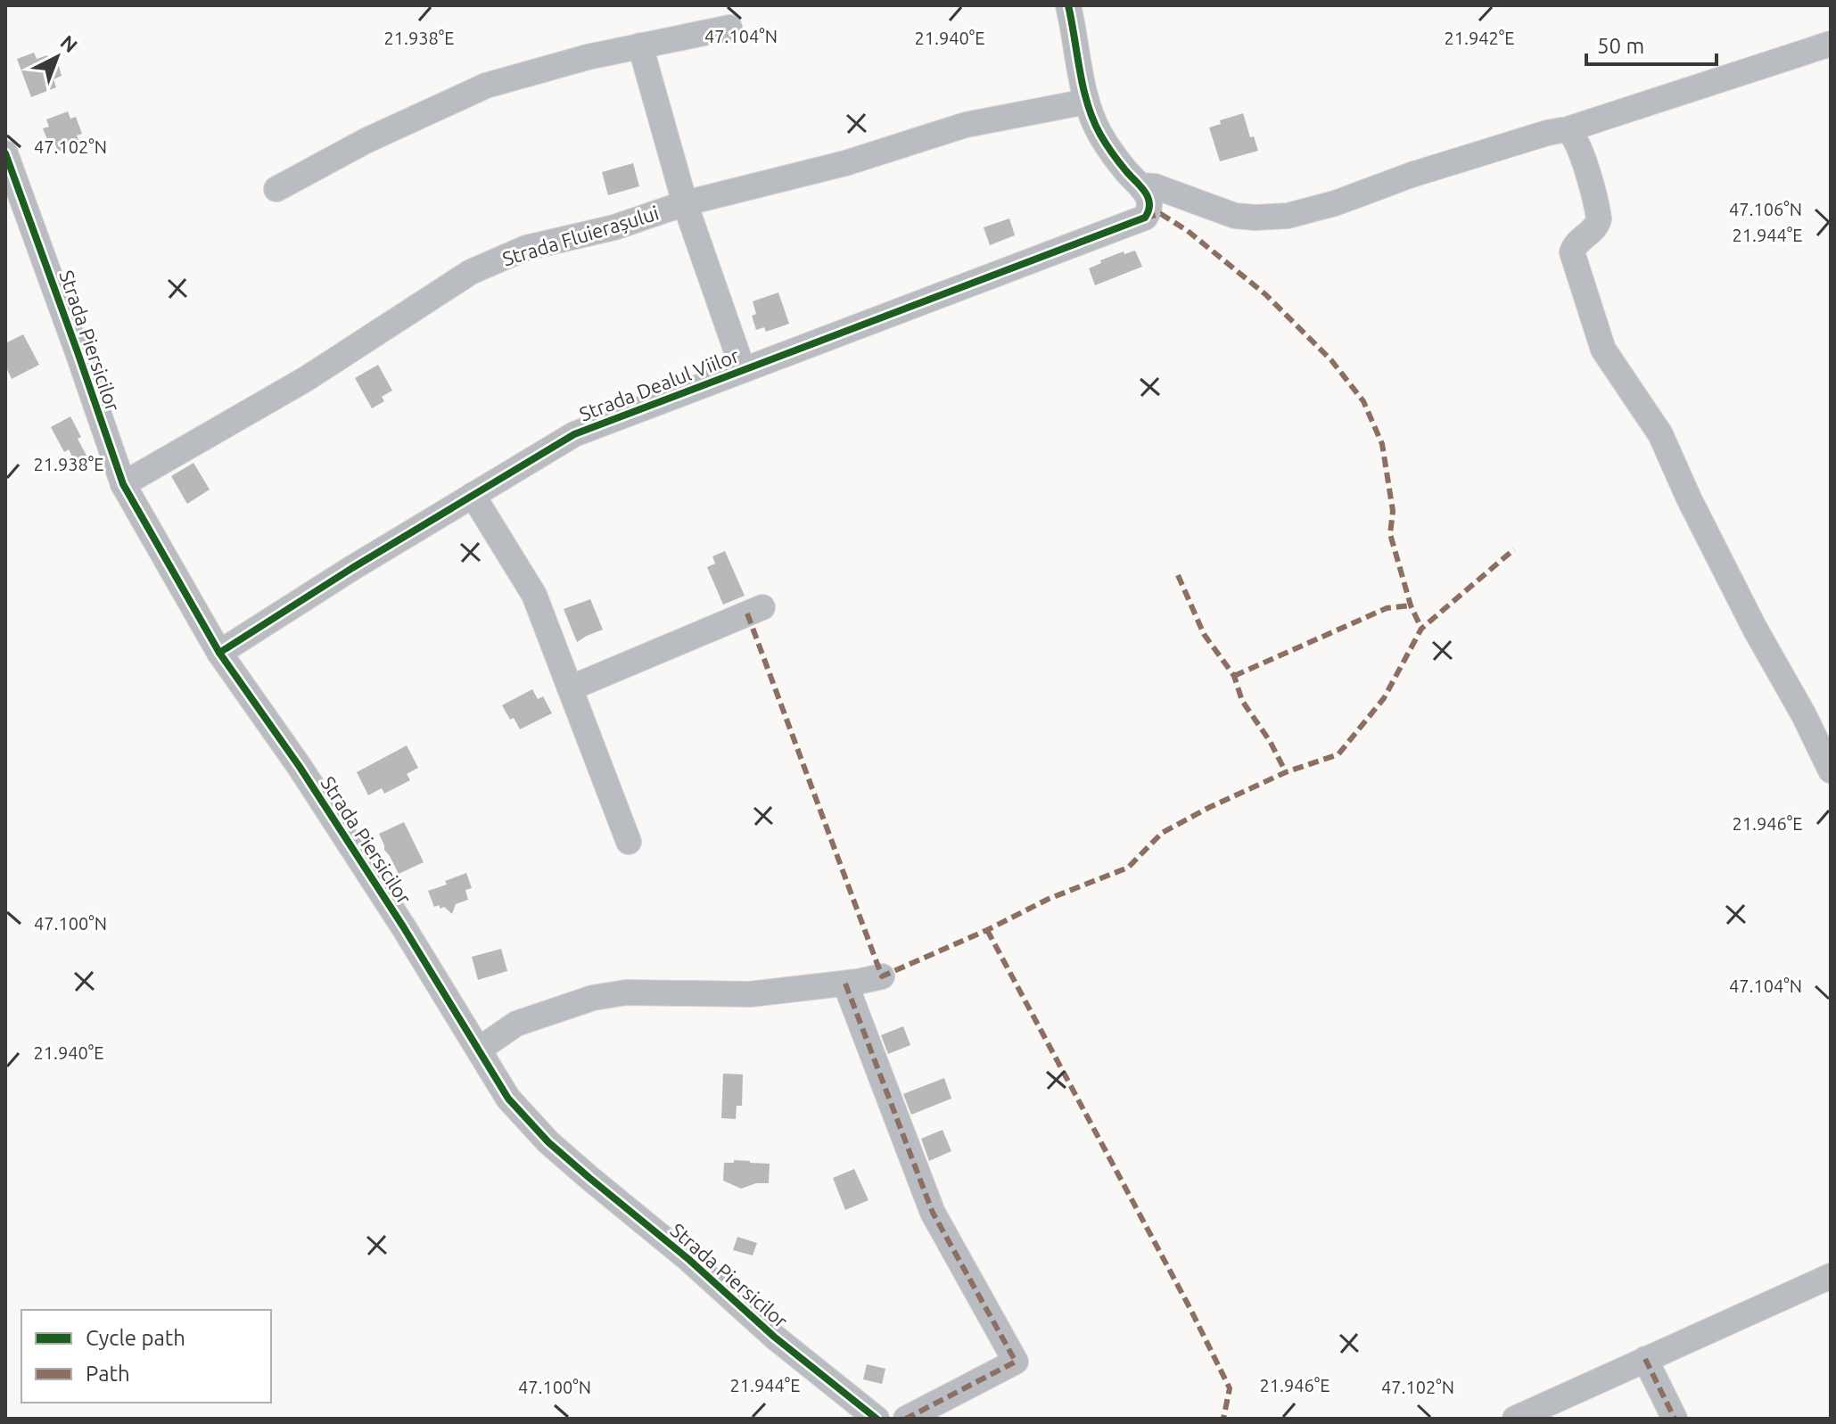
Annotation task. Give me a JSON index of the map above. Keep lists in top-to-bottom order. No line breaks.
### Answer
{"streets":{"street":["Strada Fluierașului","Strada Piersicilor","Strada Dealul Viilor"]},"crossings":[["Strada Fluierașului","Strada Piersicilor"],["Strada Piersicilor","Strada Dealul Viilor"]],"legend":["Cycle path","Path"],"scale_bar":"50 m","north":"top right","coordinates":["47.104°N","21.938°E","21.942°E","21.940°E","47.102°N","47.106°N","21.944°E","21.946°E","47.100°N"]}
